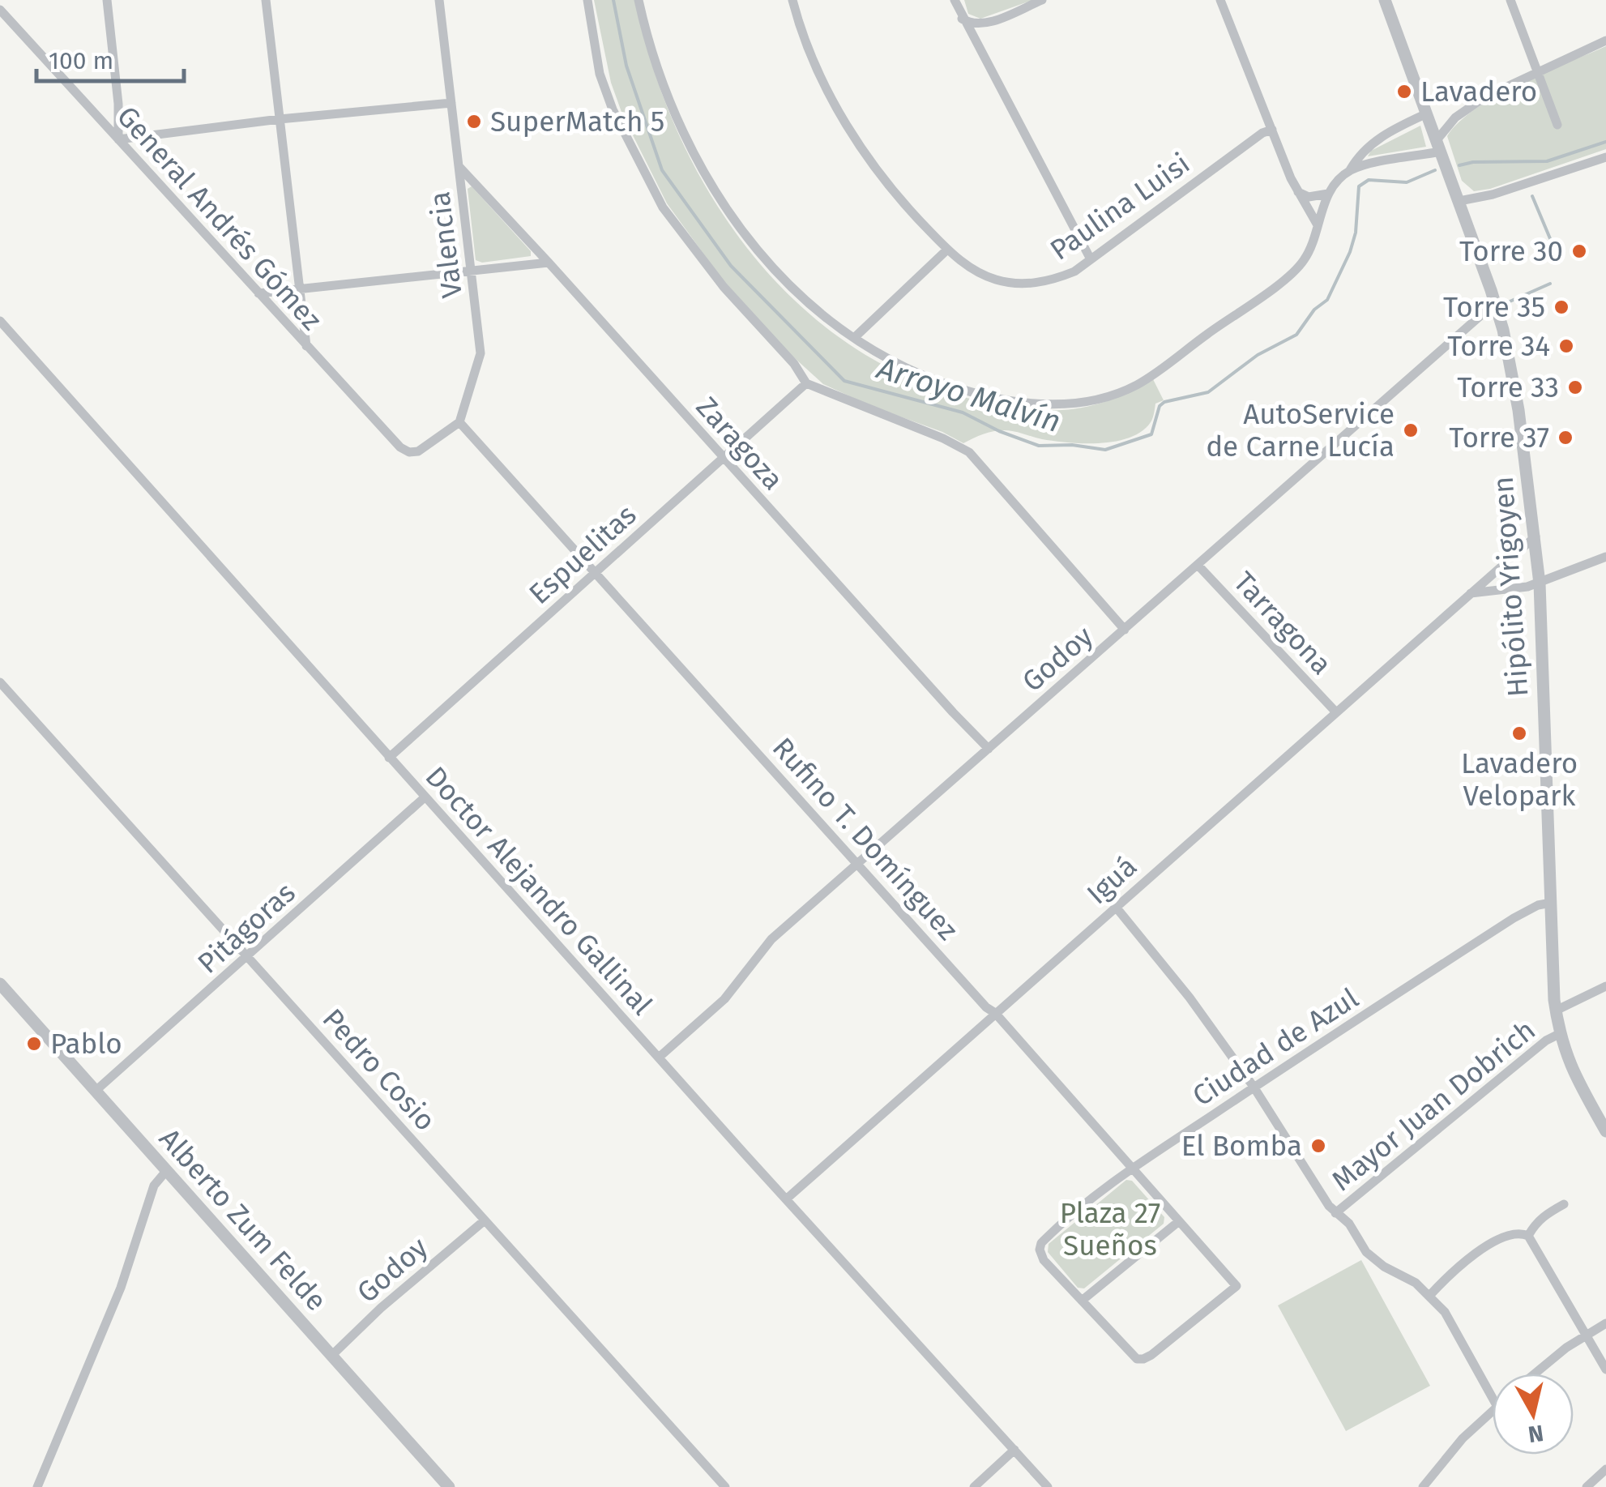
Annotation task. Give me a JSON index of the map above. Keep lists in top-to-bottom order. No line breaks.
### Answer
{"streets":{"street":["Paulina Luisi","General Andrés Gómez","Valencia","Zaragoza","Espuelitas","Hipólito Yrigoyen","Tarragona","Godoy","Rufino T. Domínguez","Iguá","Doctor Alejandro Gallinal","Pitágoras","Ciudad de Azul","Pedro Cosio","Mayor Juan Dobrich","Alberto Zum Felde"]},"crossings":[["General Andrés Gómez","Valencia"],["General Andrés Gómez","Rufino T. Domínguez"],["Valencia","Zaragoza"],["Valencia","Rufino T. Domínguez"],["Zaragoza","Espuelitas"],["Zaragoza","Godoy"],["Espuelitas","Rufino T. Domínguez"],["Espuelitas","Doctor Alejandro Gallinal"],["Hipólito Yrigoyen","Godoy"],["Hipólito Yrigoyen","Iguá"],["Hipólito Yrigoyen","Ciudad de Azul"],["Hipólito Yrigoyen","Mayor Juan Dobrich"],["Tarragona","Godoy"],["Tarragona","Iguá"],["Godoy","Rufino T. Domínguez"],["Godoy","Doctor Alejandro Gallinal"],["Godoy","Pedro Cosio"],["Godoy","Alberto Zum Felde"],["Rufino T. Domínguez","Iguá"],["Rufino T. Domínguez","Ciudad de Azul"],["Iguá","Doctor Alejandro Gallinal"],["Doctor Alejandro Gallinal","Pitágoras"],["Pitágoras","Pedro Cosio"],["Pitágoras","Alberto Zum Felde"]],"water":["Arroyo Malvín"],"parks":["Plaza 27 Sueños"],"places":["Lavadero","SuperMatch 5","Torre 30","Torre 35","Torre 34","Torre 33","AutoService de Carne Lucía","Torre 37","Lavadero Velopark","Pablo","El Bomba"],"scale_bar":"100 m","north":"bottom"}
